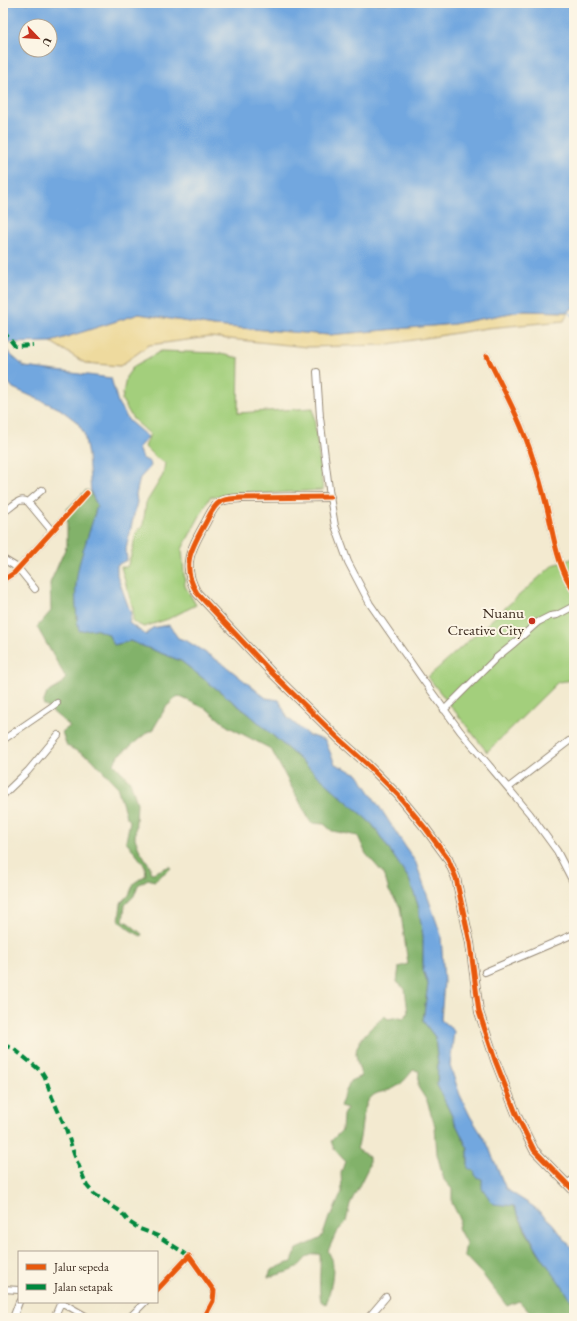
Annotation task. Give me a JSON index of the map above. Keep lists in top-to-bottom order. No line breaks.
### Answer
{"places":["Nuanu Creative City"],"legend":["Jalur sepeda","Jalan setapak"],"north":"bottom right"}
